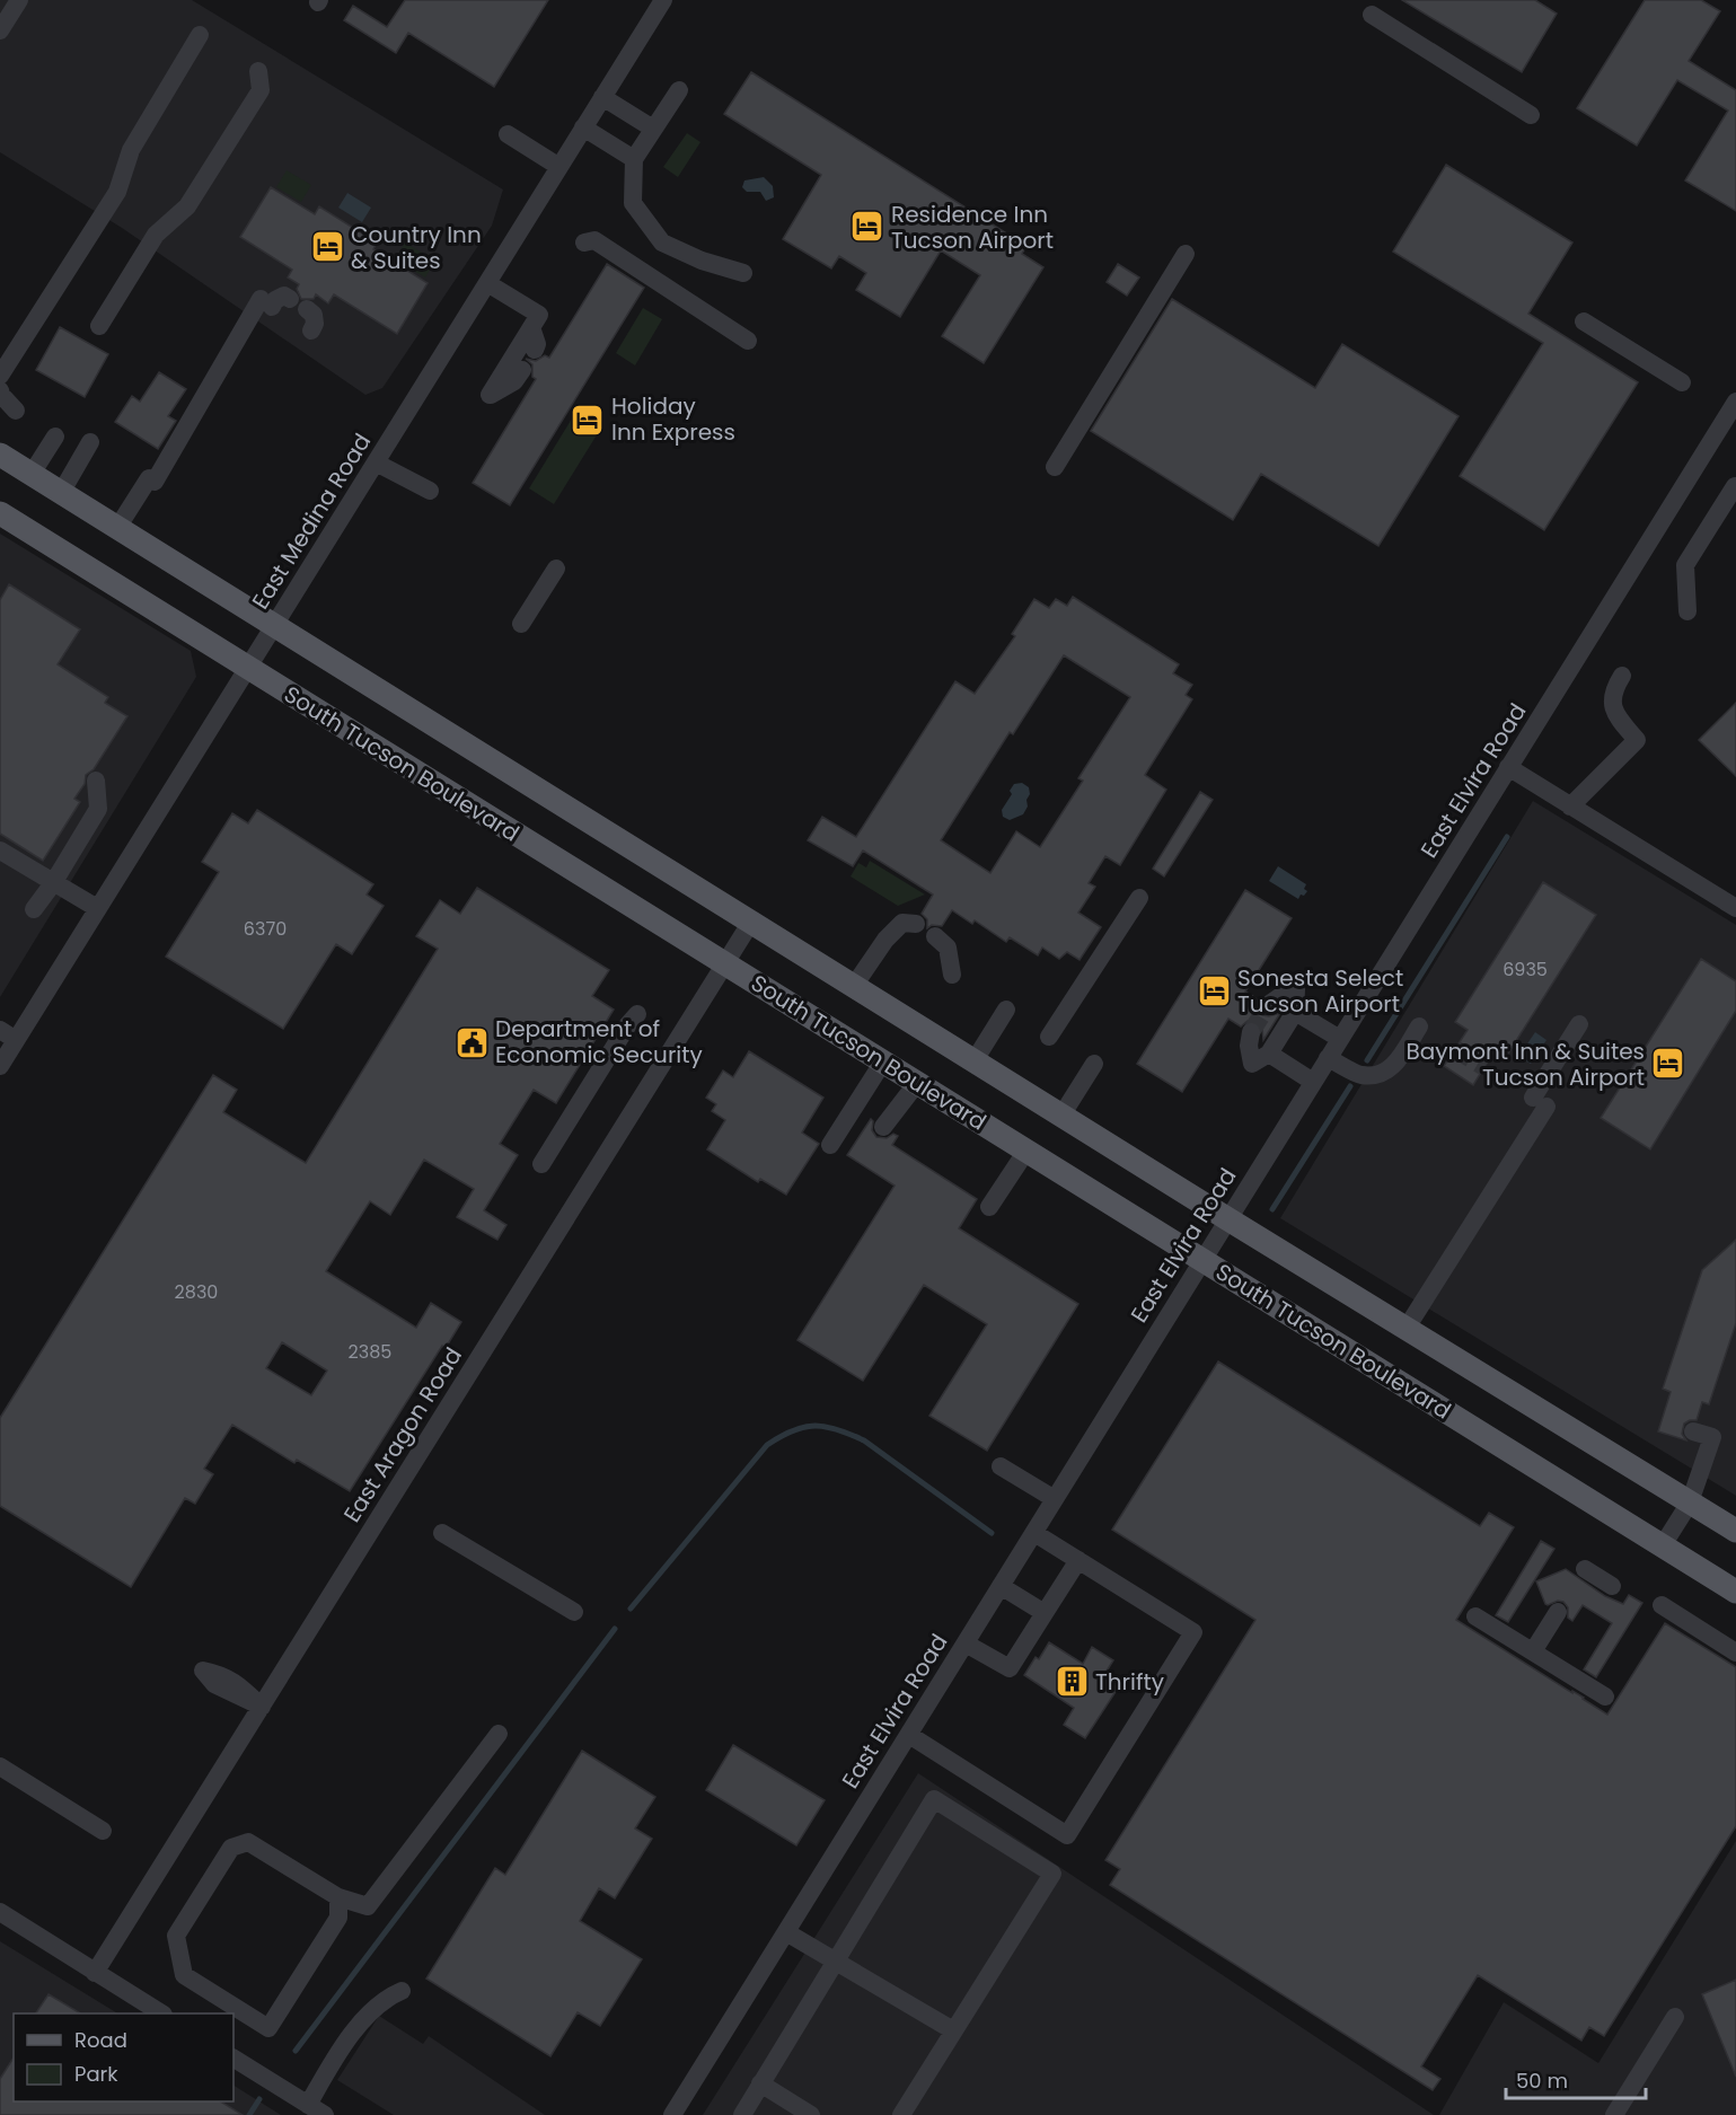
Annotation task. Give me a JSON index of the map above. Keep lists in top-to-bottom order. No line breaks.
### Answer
{"streets":{"main road":["South Tucson Boulevard"],"street":["East Medina Road","East Elvira Road","East Aragon Road"]},"crossings":[["East Medina Road","South Tucson Boulevard"],["South Tucson Boulevard","East Elvira Road"],["South Tucson Boulevard","East Aragon Road"]],"places":{"hotel":["Residence Inn Tucson Airport","Country Inn & Suites","Holiday Inn Express","Sonesta Select Tucson Airport","Baymont Inn & Suites Tucson Airport"],"public building":["Department of Economic Security"],"building":["Thrifty"]},"house_numbers":["6370","6935","2830","2385"],"legend":["Road","Park"],"scale_bar":"50 m"}
